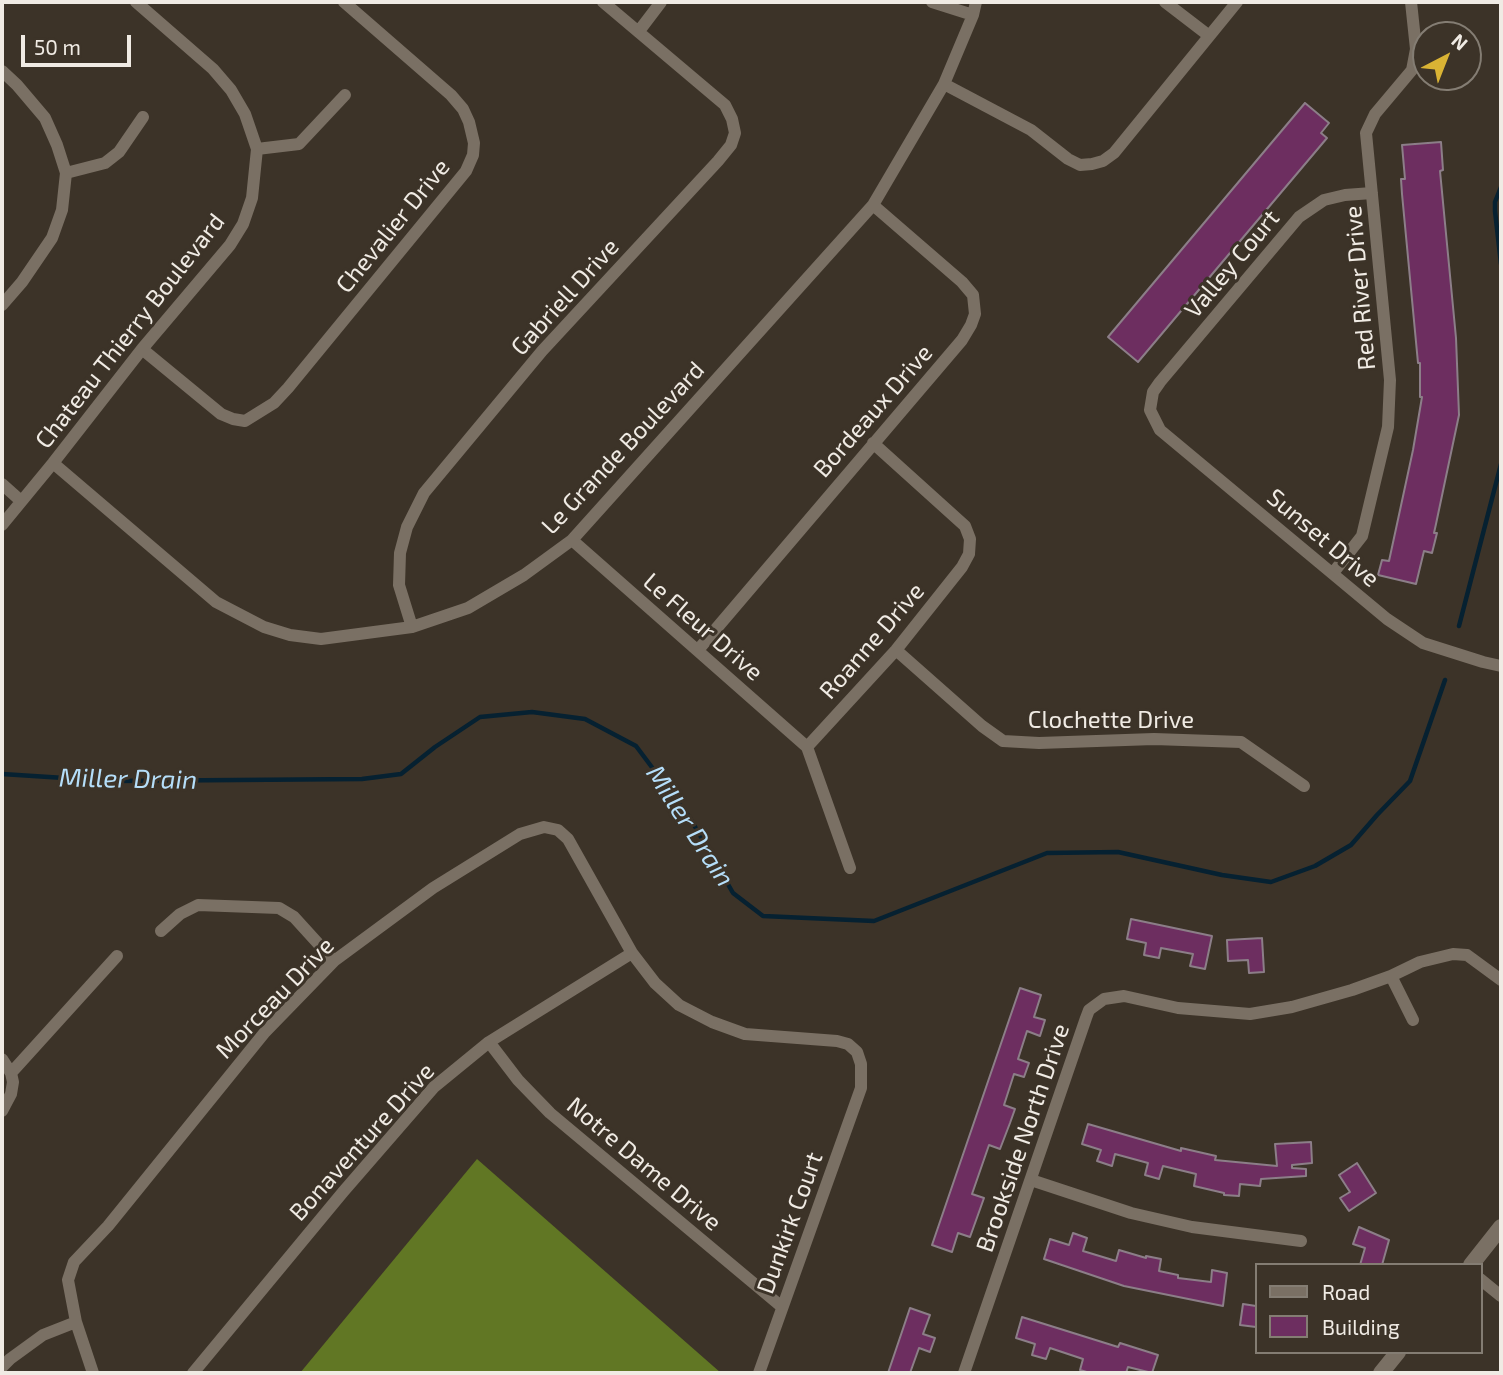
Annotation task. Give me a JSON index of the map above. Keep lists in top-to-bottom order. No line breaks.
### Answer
{"streets":{"street":["Chevalier Drive","Valley Court","Red River Drive","Gabriell Drive","Chateau Thierry Boulevard","Bordeaux Drive","Le Grande Boulevard","Sunset Drive","Le Fleur Drive","Roanne Drive","Clochette Drive","Morceau Drive","Brookside North Drive","Bonaventure Drive","Notre Dame Drive","Dunkirk Court"]},"crossings":[["Chevalier Drive","Chateau Thierry Boulevard"],["Valley Court","Red River Drive"],["Valley Court","Sunset Drive"],["Red River Drive","Sunset Drive"],["Gabriell Drive","Le Grande Boulevard"],["Chateau Thierry Boulevard","Le Grande Boulevard"],["Bordeaux Drive","Le Grande Boulevard"],["Bordeaux Drive","Le Fleur Drive"],["Bordeaux Drive","Roanne Drive"],["Le Grande Boulevard","Le Fleur Drive"],["Le Fleur Drive","Roanne Drive"],["Roanne Drive","Clochette Drive"],["Morceau Drive","Bonaventure Drive"],["Morceau Drive","Dunkirk Court"],["Bonaventure Drive","Notre Dame Drive"],["Notre Dame Drive","Dunkirk Court"]],"water":["Miller Drain"],"legend":["Road","Building"],"scale_bar":"50 m","north":"top right"}
